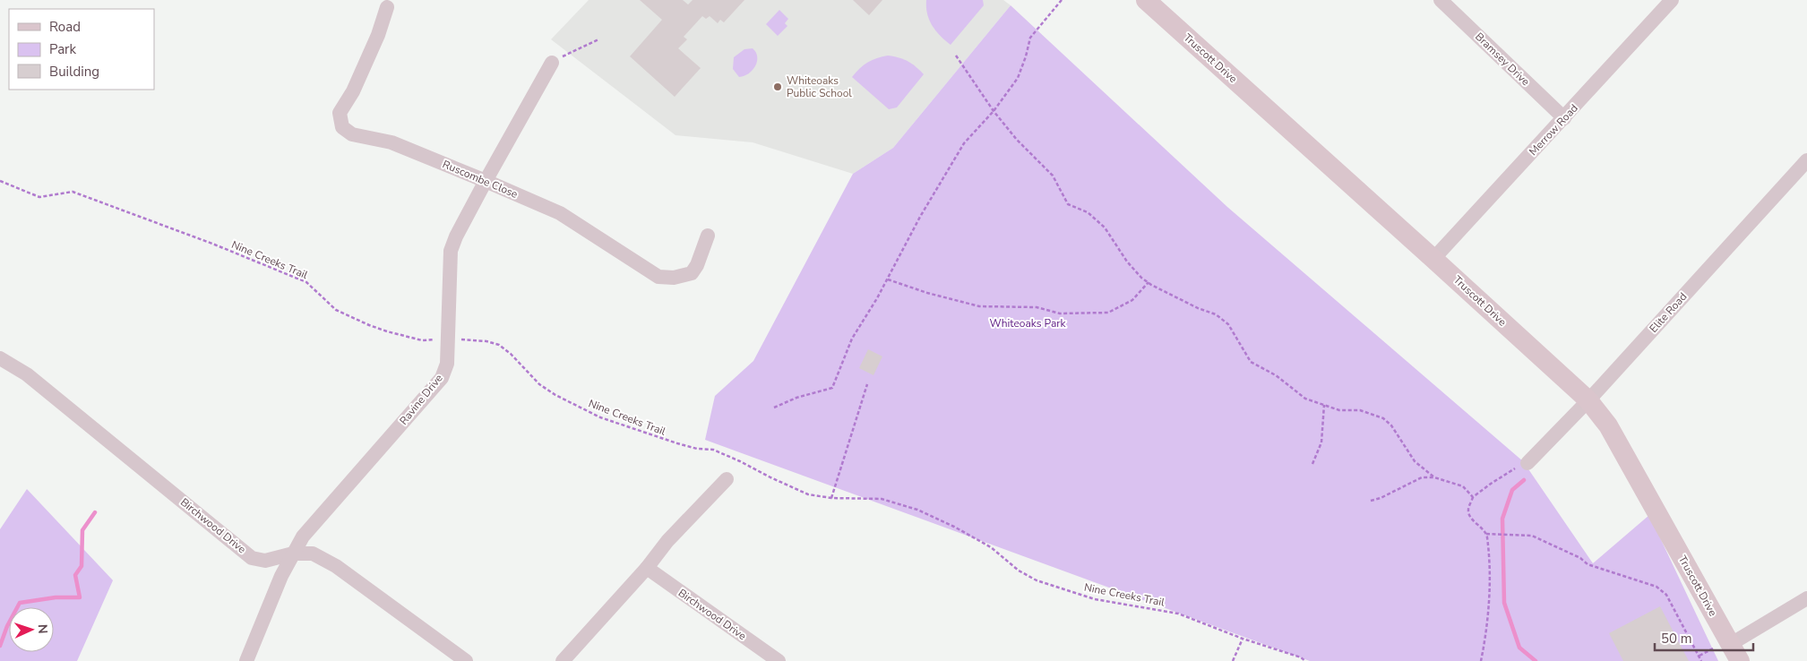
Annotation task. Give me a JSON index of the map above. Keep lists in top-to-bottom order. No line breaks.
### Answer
{"streets":{"street":["Truscott Drive","Bramsey Drive","Merrow Road","Ruscombe Close","Elite Road","Ravine Drive","Birchwood Drive"],"path":["Nine Creeks Trail"]},"crossings":[["Truscott Drive","Merrow Road"],["Truscott Drive","Elite Road"],["Bramsey Drive","Merrow Road"],["Ruscombe Close","Ravine Drive"],["Nine Creeks Trail","Ravine Drive"],["Ravine Drive","Birchwood Drive"]],"parks":["Whiteoaks Park"],"places":["Whiteoaks Public School"],"legend":["Road","Park","Building"],"scale_bar":"50 m","north":"right"}
